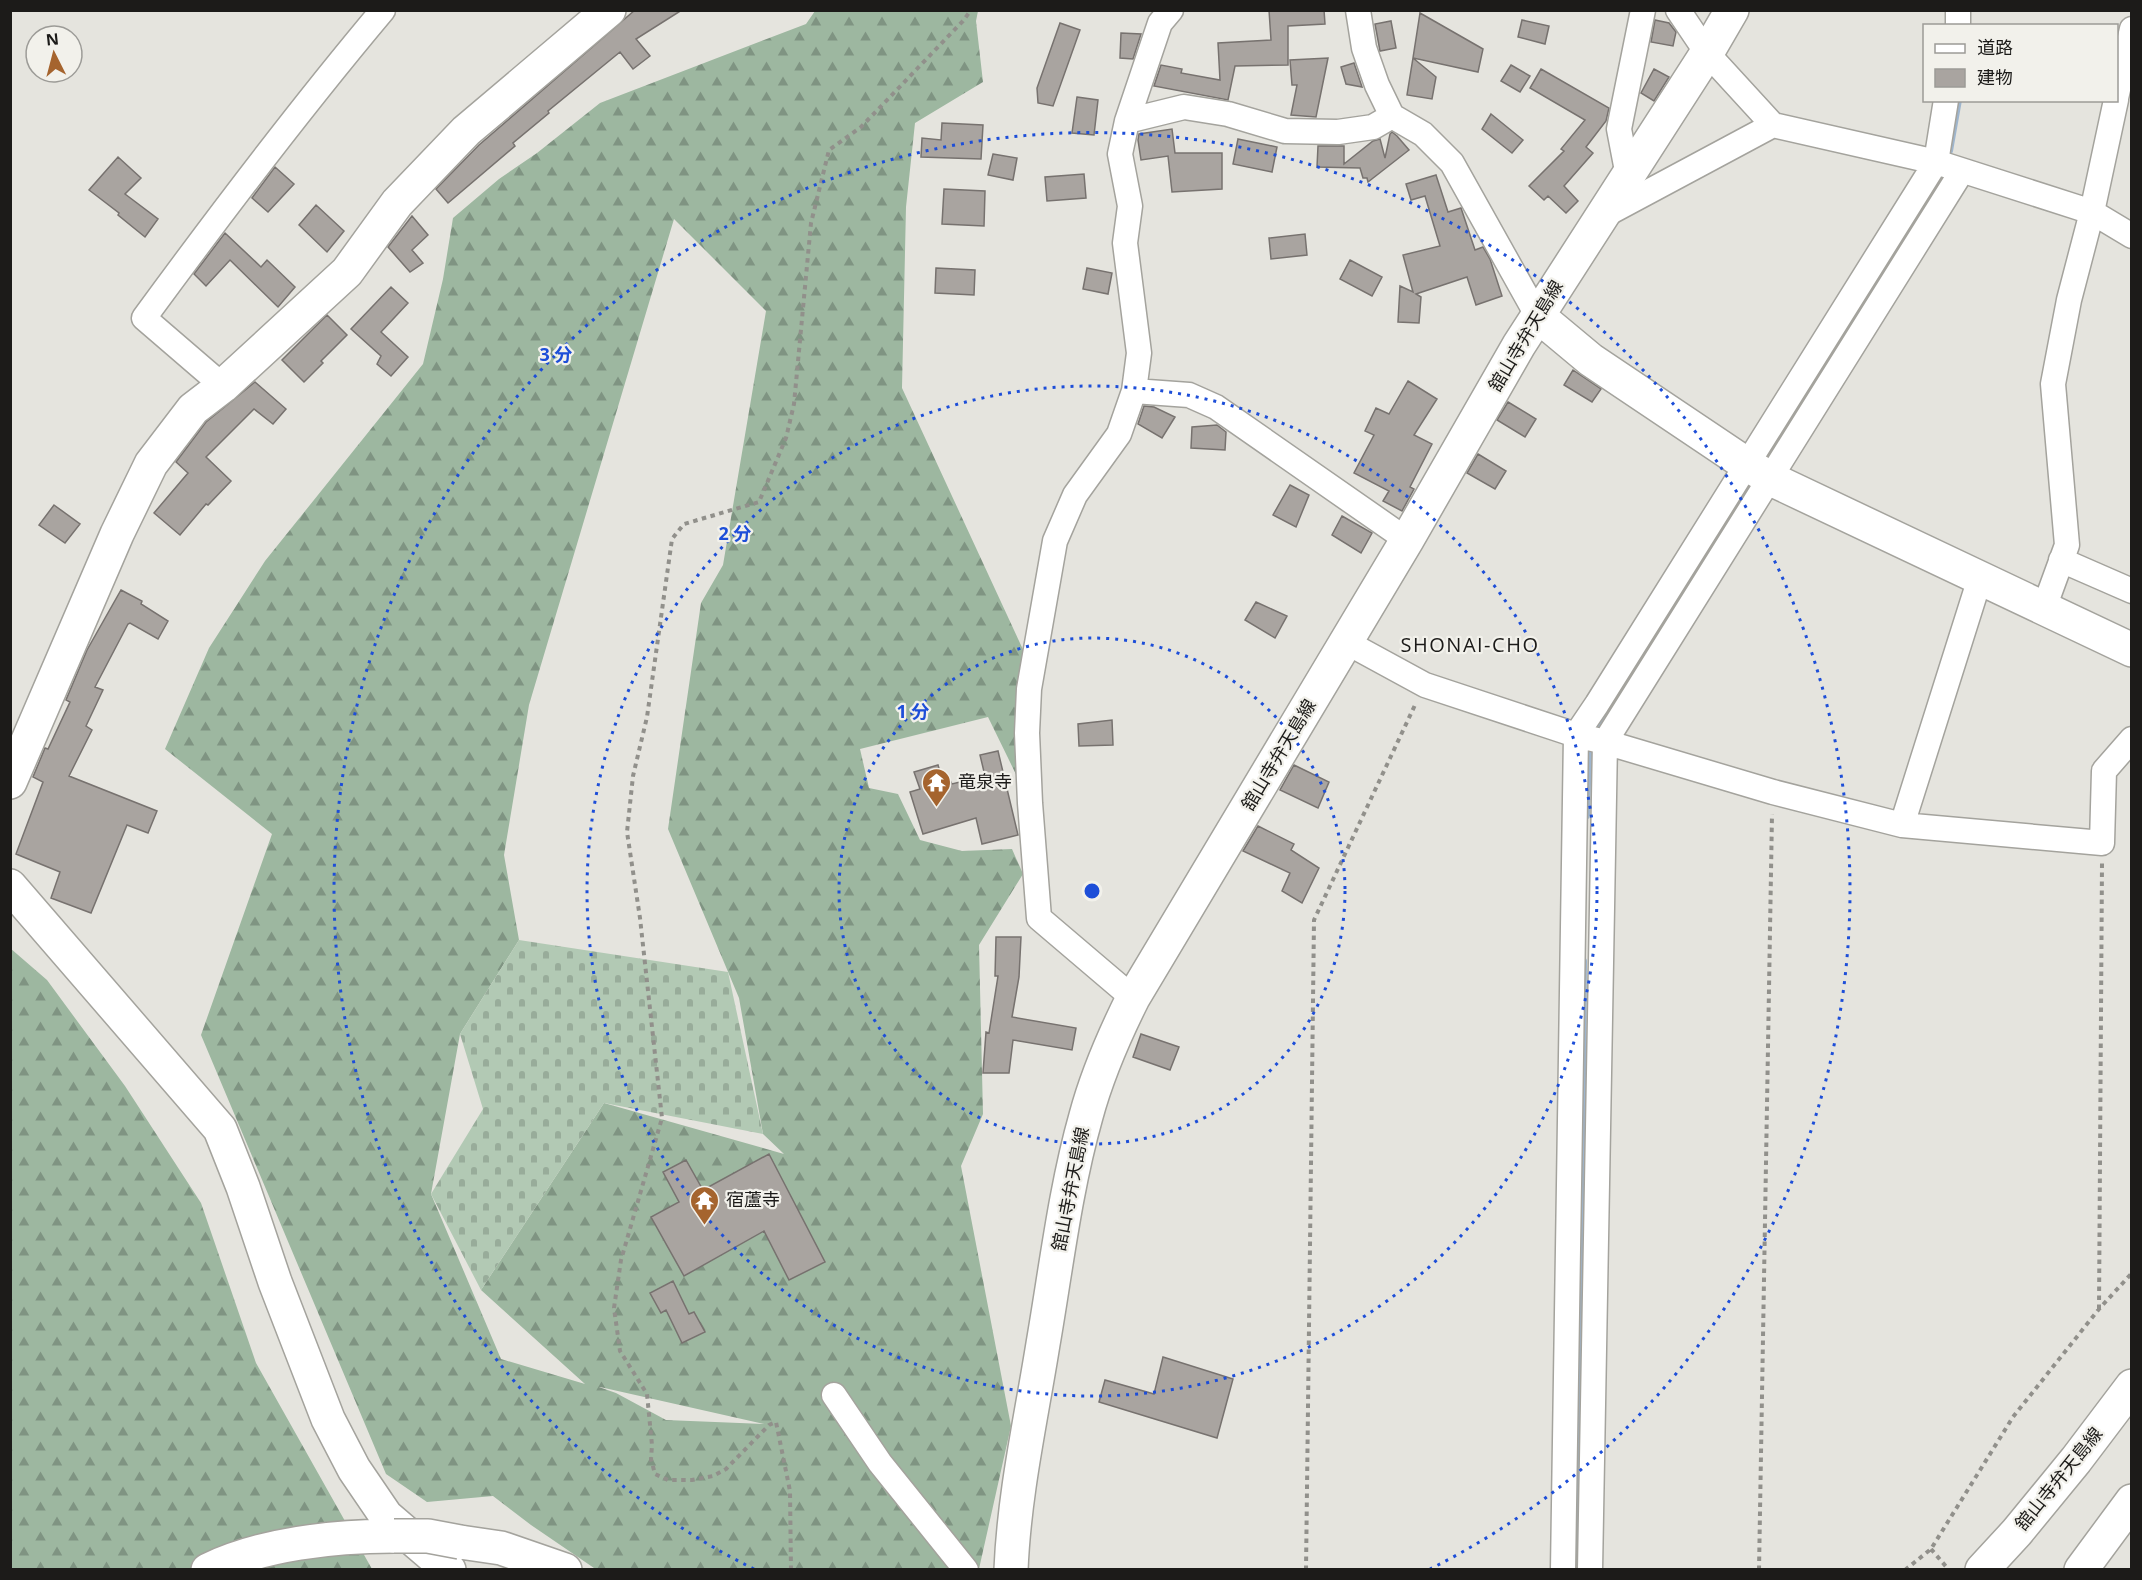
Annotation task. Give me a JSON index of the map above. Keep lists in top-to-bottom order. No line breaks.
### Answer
{"streets":{"street":["舘山寺弁天島線"]},"districts":["SHONAI-CHO"],"places":{"temple":["竜泉寺","宿蘆寺"]},"legend":["道路","建物"],"north":"top","rings":["3 分","2 分","1 分"]}
